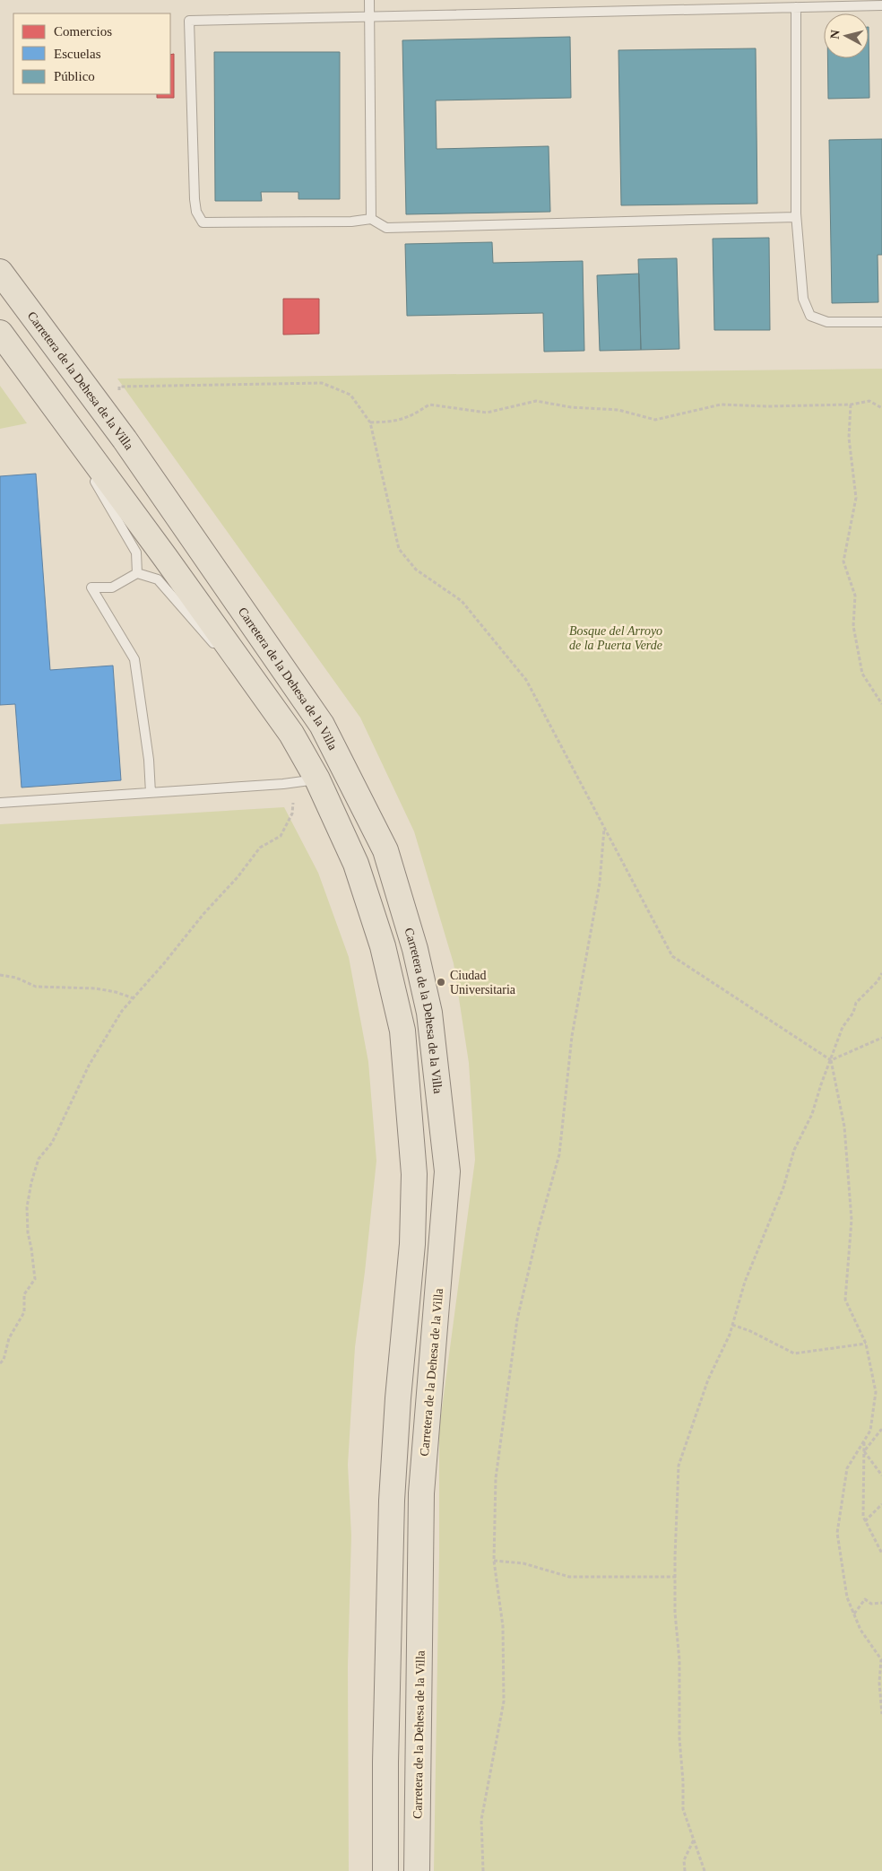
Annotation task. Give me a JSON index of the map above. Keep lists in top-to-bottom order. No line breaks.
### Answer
{"streets":{"main road":["Carretera de la Dehesa de la Villa"]},"parks":["Bosque del Arroyo de la Puerta Verde"],"places":["Ciudad Universitaria"],"legend":["Comercios","Escuelas","Público"],"north":"left"}
